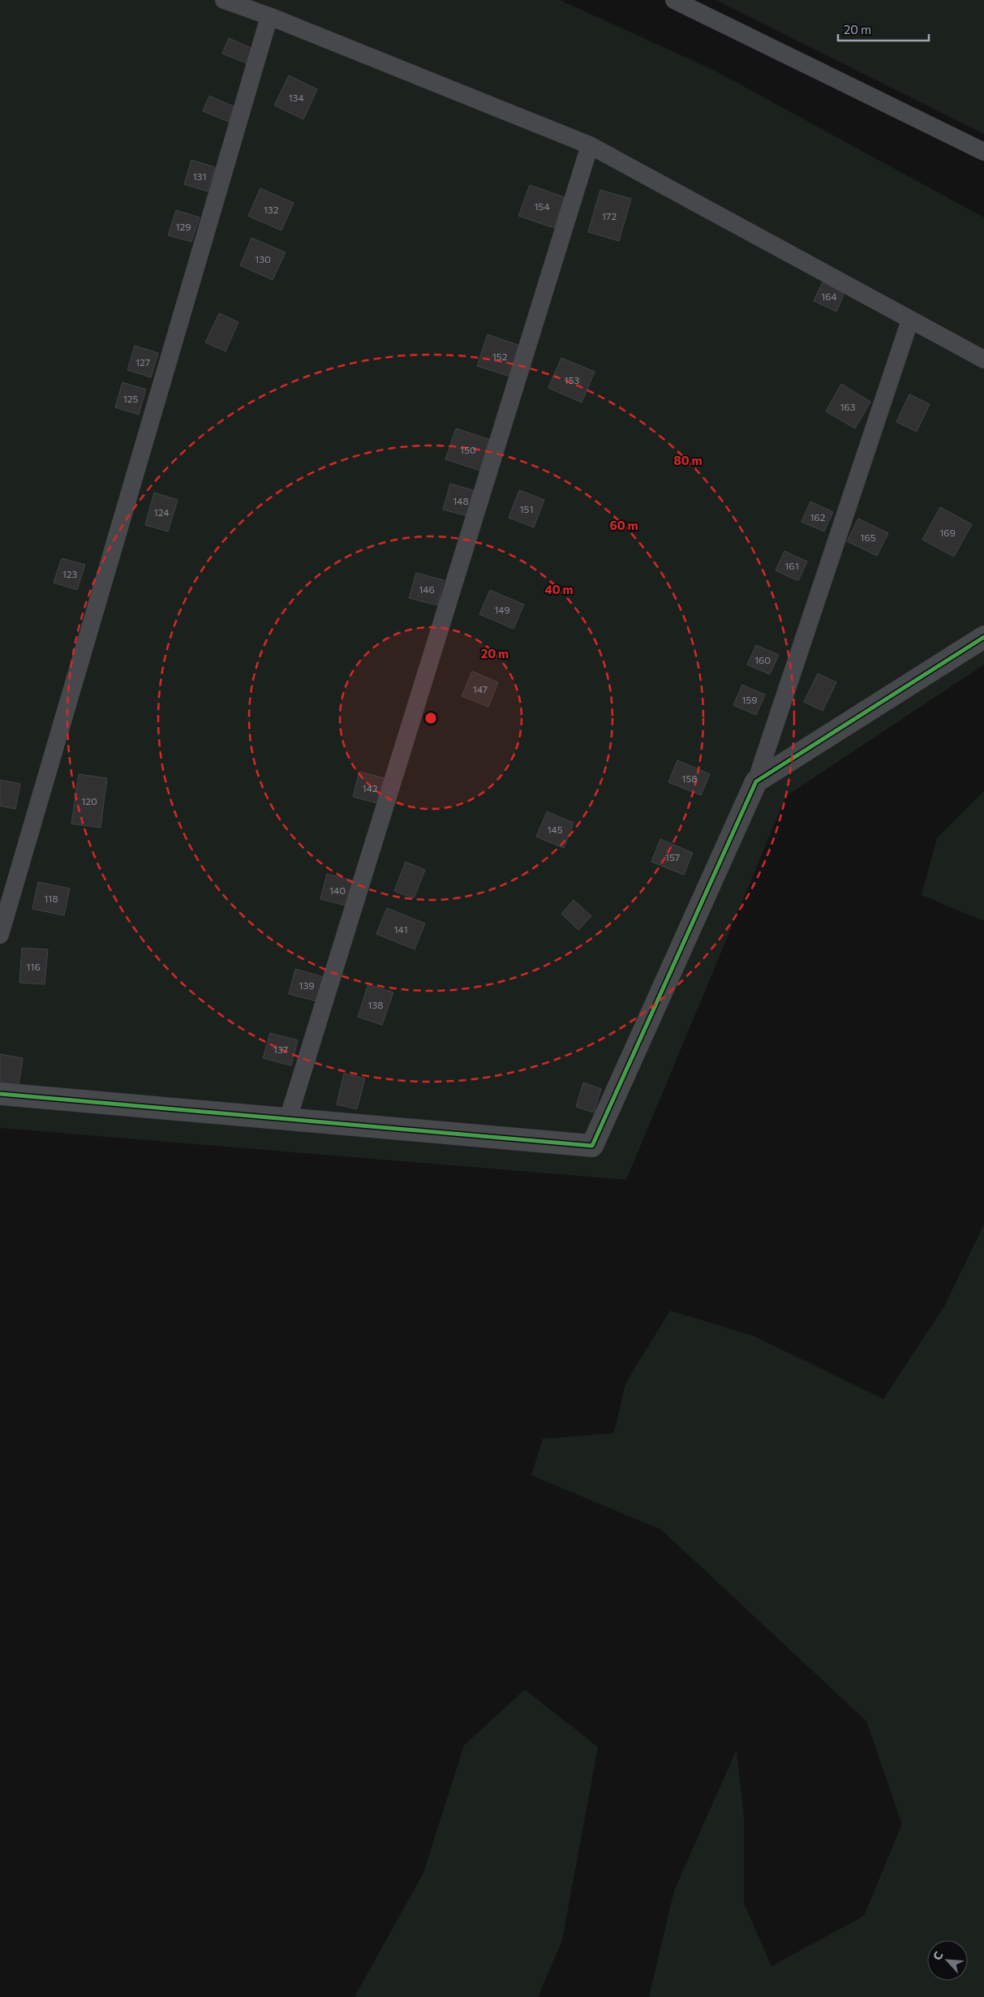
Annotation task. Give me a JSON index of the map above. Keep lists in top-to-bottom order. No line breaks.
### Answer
{"house_numbers":["134","131","154","132","172","129","130","164","152","127","153","125","163","150","148","151","124","162","169","165","161","123","146","149","160","147","159","158","142","120","145","157","140","118","141","116","139","138","137"],"scale_bar":"20 m","north":"top left","rings":["80 m","60 m","40 m","20 m"]}
